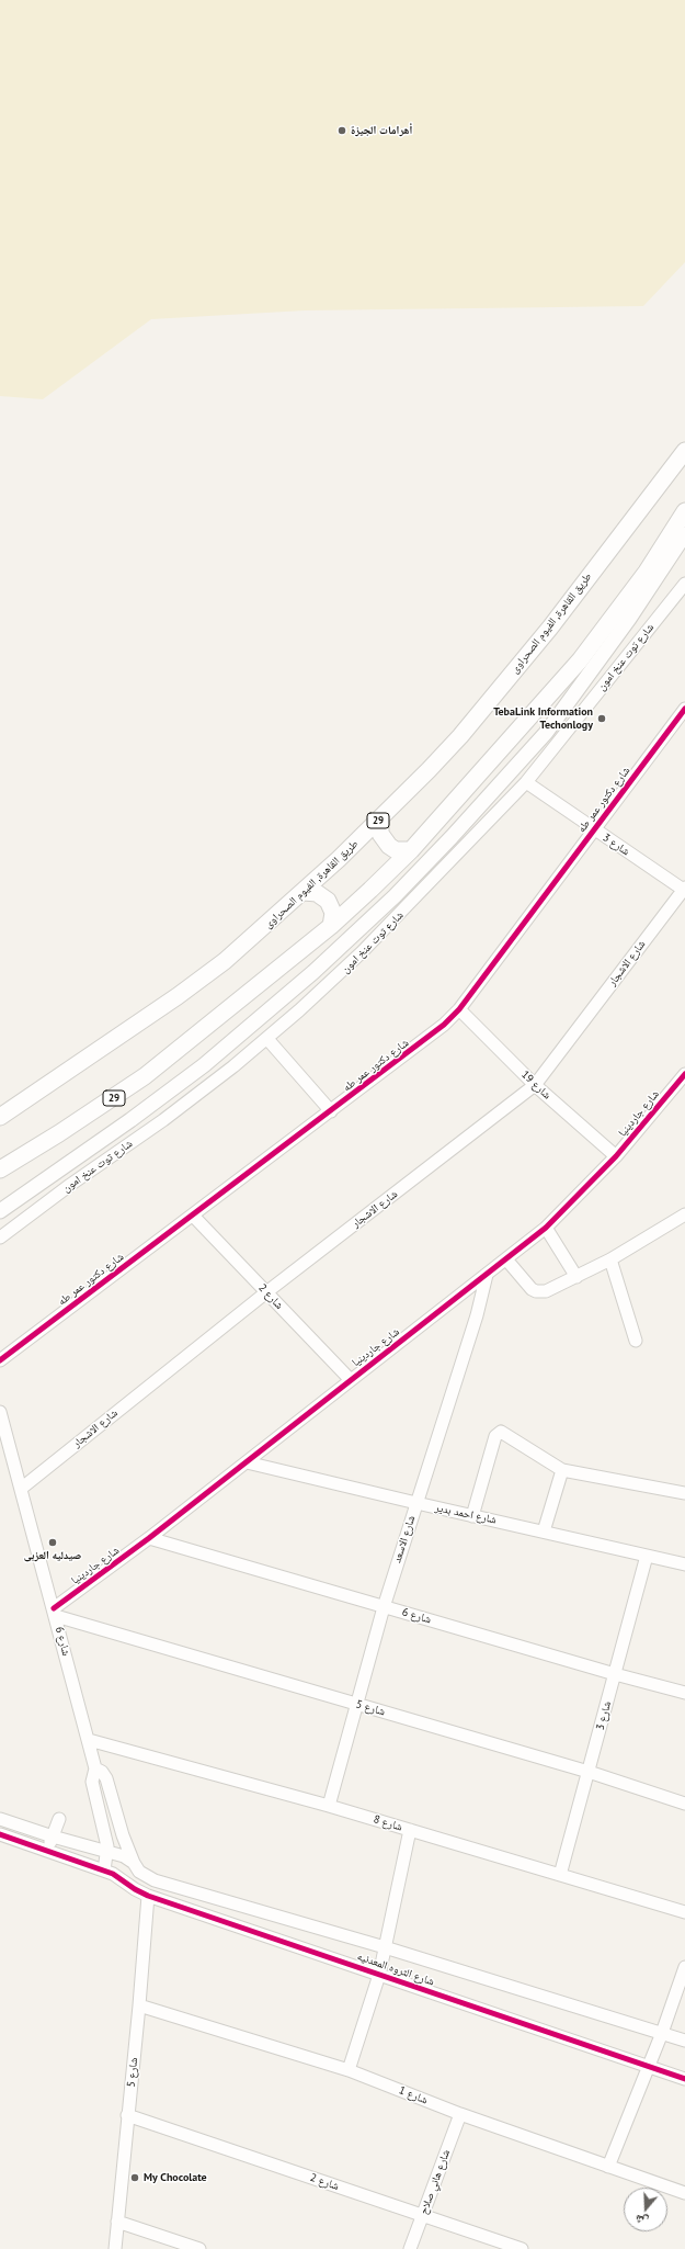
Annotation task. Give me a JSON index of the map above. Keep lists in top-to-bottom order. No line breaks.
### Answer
{"streets":{"highway":["طريق القاهرة, الفيوم الصحراوى","29"],"street":["شارع توت عنخ امون","شارع دكتور عمر طه","شارع 3","شارع الاشجار","شارع 19","شارع جاردينيا","شارع 2","شارع احمد بدير","شارع الاسعد","شارع 6","شارع 5","شارع 8","شارع الثروه المعدنيه","شارع 1","شارع هاني صلاح"]},"crossings":[["شارع توت عنخ امون","شارع 3"],["شارع دكتور عمر طه","شارع 3"],["شارع دكتور عمر طه","شارع 19"],["شارع دكتور عمر طه","شارع 2"],["شارع 3","شارع الاشجار"],["شارع 3","شارع احمد بدير"],["شارع 3","شارع 6"],["شارع 3","شارع 5"],["شارع 3","شارع 8"],["شارع الاشجار","شارع 19"],["شارع الاشجار","شارع 2"],["شارع الاشجار","شارع 6"],["شارع 19","شارع جاردينيا"],["شارع جاردينيا","شارع 2"],["شارع جاردينيا","شارع احمد بدير"],["شارع جاردينيا","شارع الاسعد"],["شارع جاردينيا","شارع 6"],["شارع جاردينيا","شارع 5"],["شارع 2","شارع 5"],["شارع 2","شارع هاني صلاح"],["شارع احمد بدير","شارع الاسعد"],["شارع الاسعد","شارع 6"],["شارع الاسعد","شارع 5"],["شارع الاسعد","شارع 8"],["شارع 6","شارع 5"],["شارع 6","شارع 8"],["شارع 6","شارع الثروه المعدنيه"],["شارع 5","شارع الثروه المعدنيه"],["شارع 5","شارع 1"],["شارع 1","شارع هاني صلاح"]],"places":["أهرامات الجيزة","TebaLink Information Techonlogy","صيدليه العزبى","My Chocolate"],"north":"bottom"}
